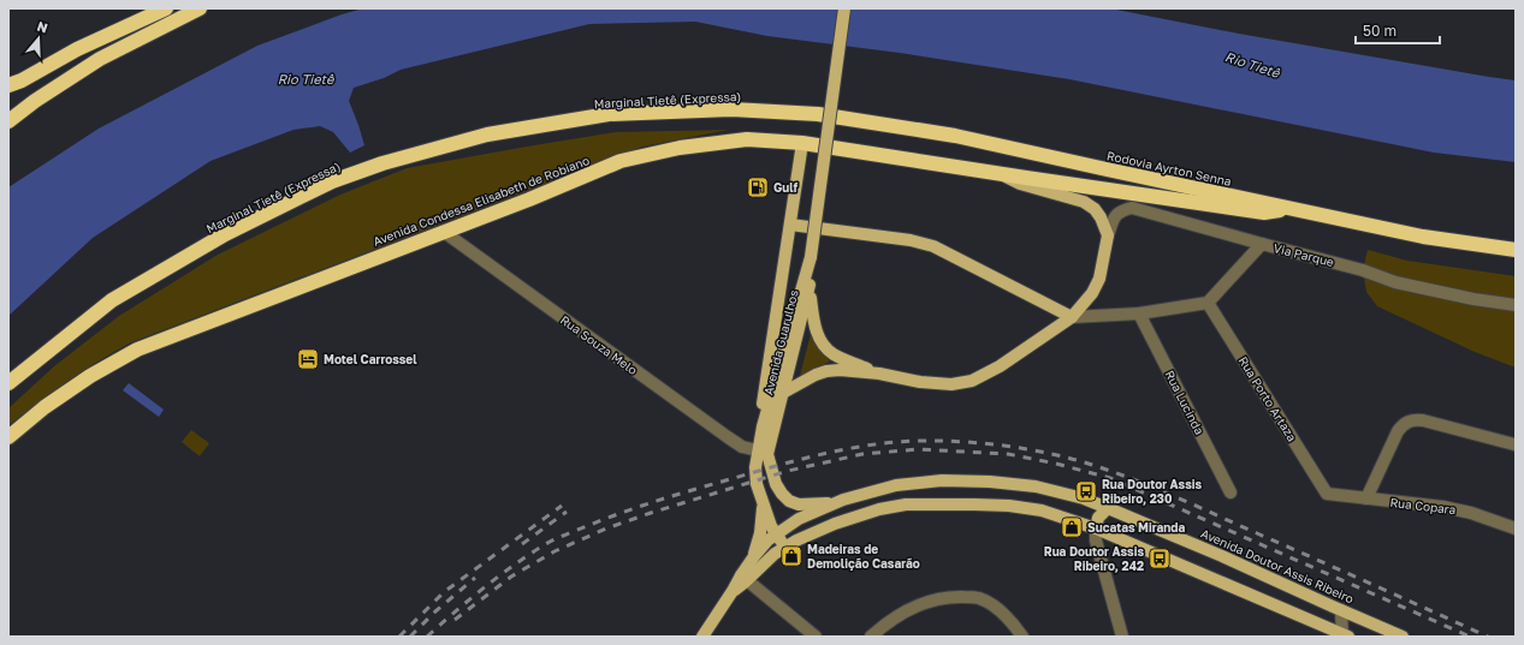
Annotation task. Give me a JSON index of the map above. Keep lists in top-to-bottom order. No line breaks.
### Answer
{"streets":{"highway":["Marginal Tietê (Expressa)","Rodovia Ayrton Senna","Avenida Condessa Elisabeth de Robiano"],"main road":["Avenida Guarulhos","Avenida Doutor Assis Ribeiro"],"street":["Via Parque","Rua Souza Melo","Rua Porto Artaza","Rua Lucinda","Rua Copara"]},"crossings":[["Marginal Tietê (Expressa)","Rodovia Ayrton Senna"],["Rodovia Ayrton Senna","Avenida Condessa Elisabeth de Robiano"],["Avenida Condessa Elisabeth de Robiano","Avenida Guarulhos"],["Avenida Condessa Elisabeth de Robiano","Rua Souza Melo"],["Avenida Guarulhos","Rua Souza Melo"],["Avenida Guarulhos","Avenida Doutor Assis Ribeiro"],["Rua Porto Artaza","Rua Copara"]],"water":["Rio Tietê"],"places":{"fuel station":["Gulf"],"hotel":["Motel Carrossel"],"bus stop":["Rua Doutor Assis Ribeiro, 230","Rua Doutor Assis Ribeiro, 242"],"shop":["Sucatas Miranda","Madeiras de Demolição Casarão"]},"scale_bar":"50 m","north":"top"}
